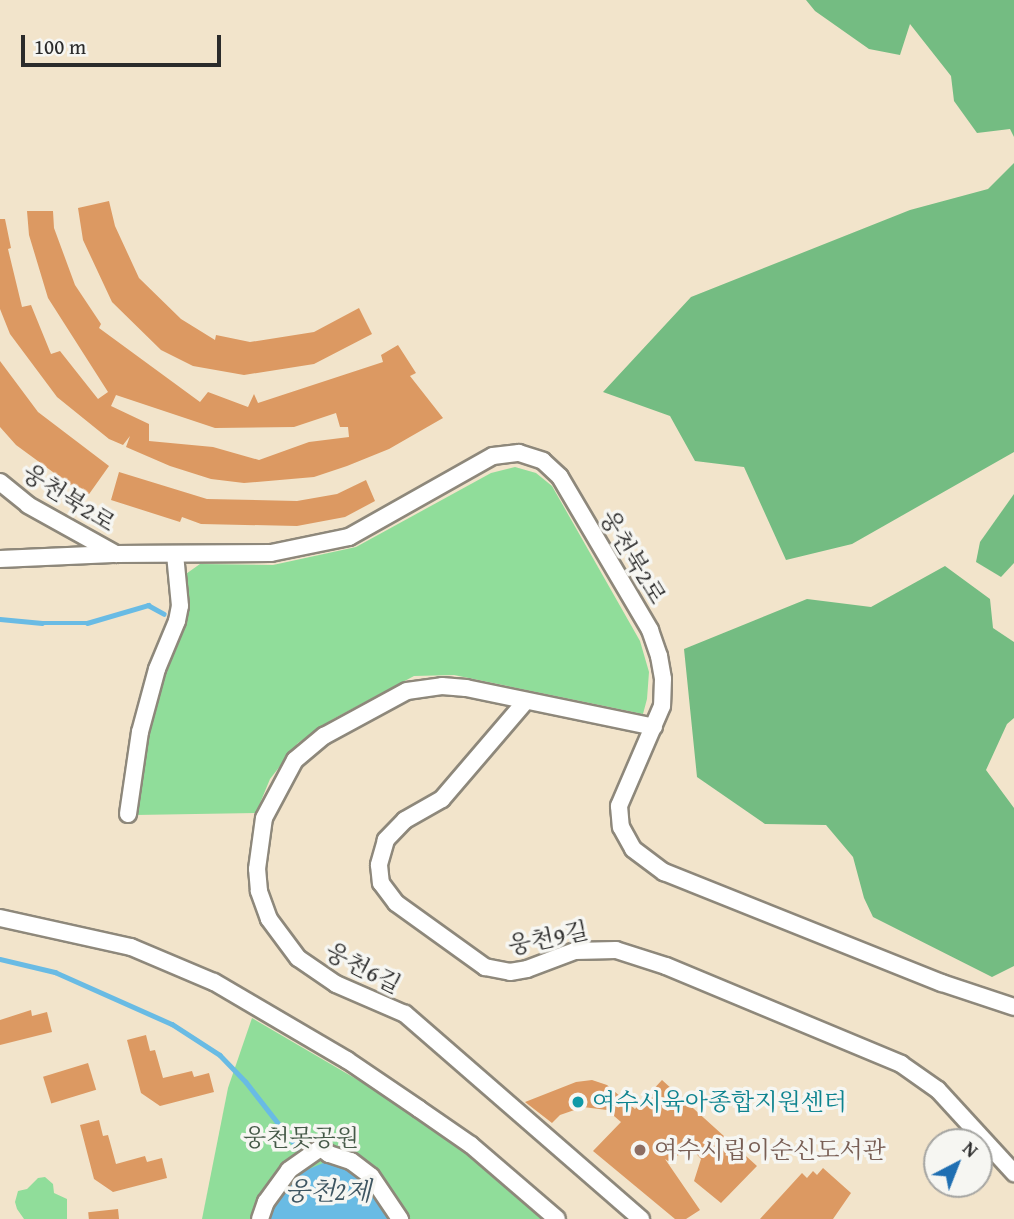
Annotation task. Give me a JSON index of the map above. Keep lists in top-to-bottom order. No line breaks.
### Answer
{"streets":{"street":["웅천북2로","웅천9길","웅천6길"]},"crossings":[["웅천북2로","웅천6길"],["웅천9길","웅천6길"]],"water":["웅천2제"],"parks":["웅천못공원"],"places":["여수시육아종합지원센터","여수시립이순신도서관"],"scale_bar":"100 m","north":"top right"}
